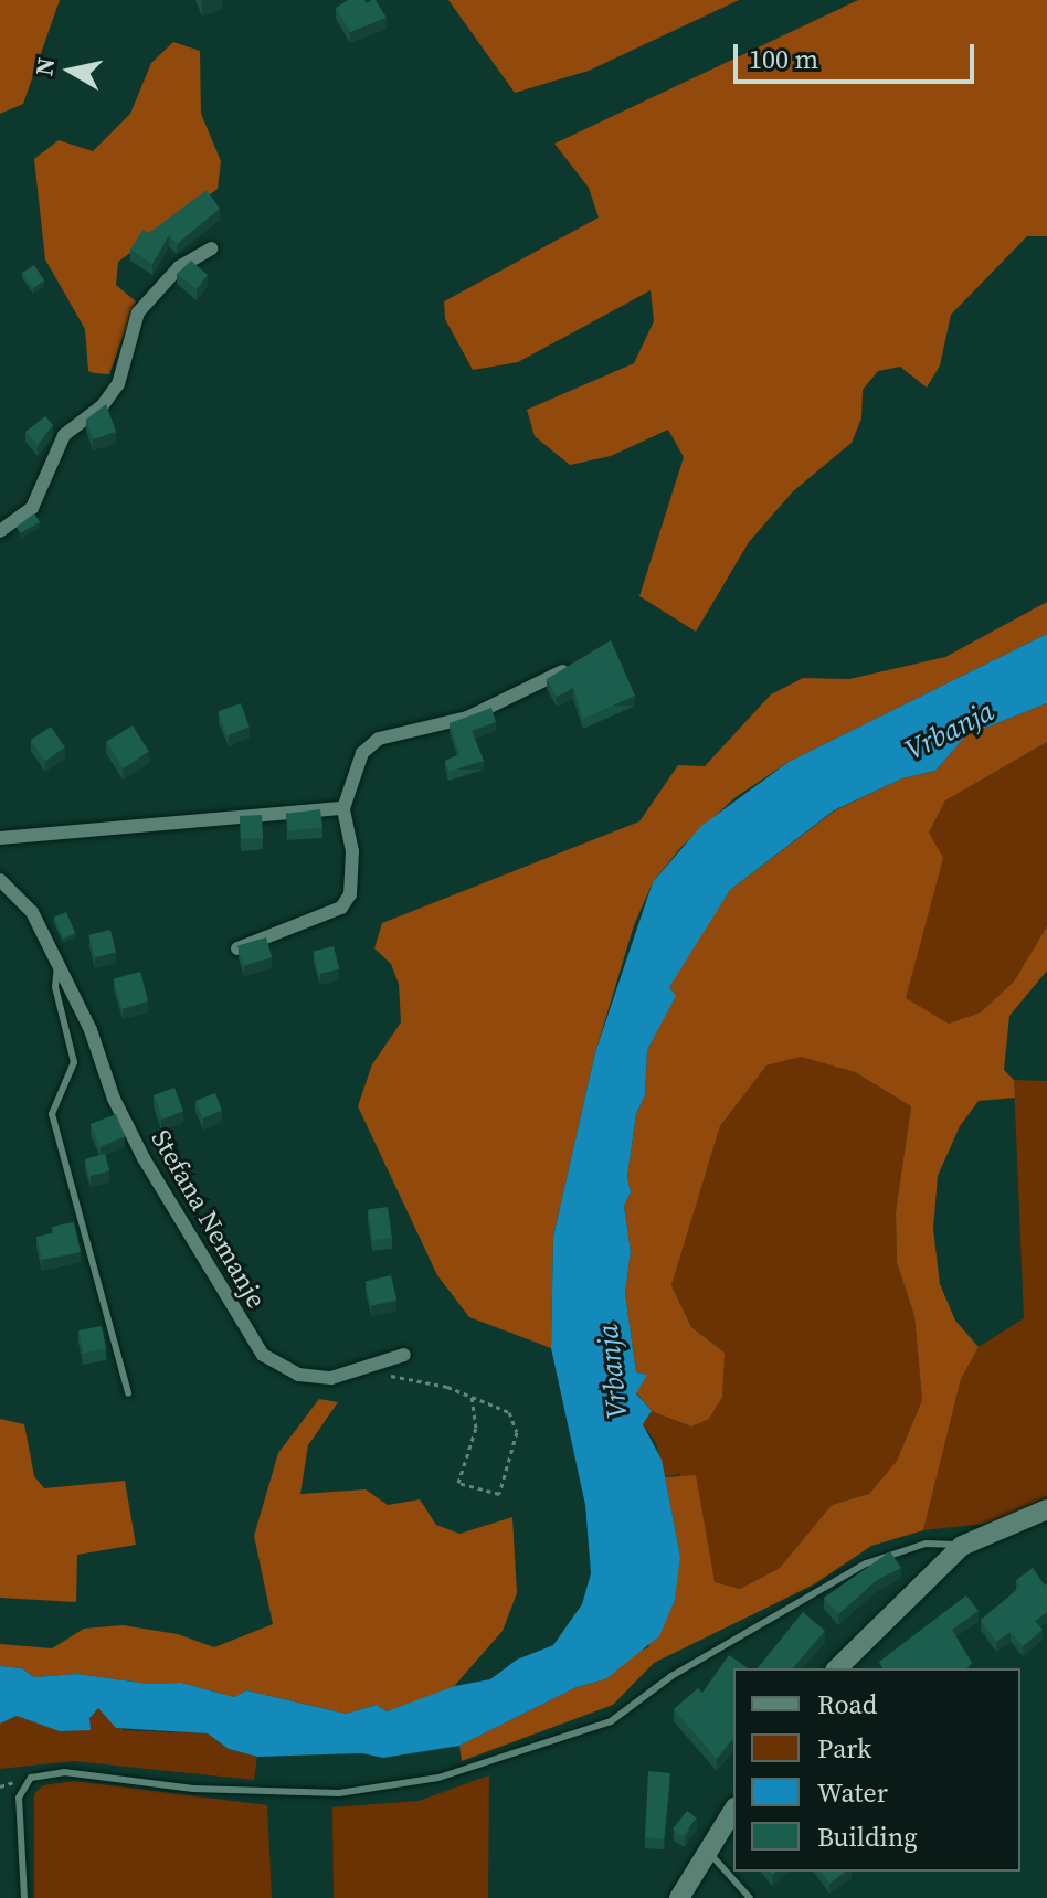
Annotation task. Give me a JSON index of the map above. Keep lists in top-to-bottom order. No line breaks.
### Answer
{"streets":{"street":["Stefana Nemanje"]},"water":["Vrbanja"],"legend":["Road","Park","Water","Building"],"scale_bar":"100 m","north":"left"}
